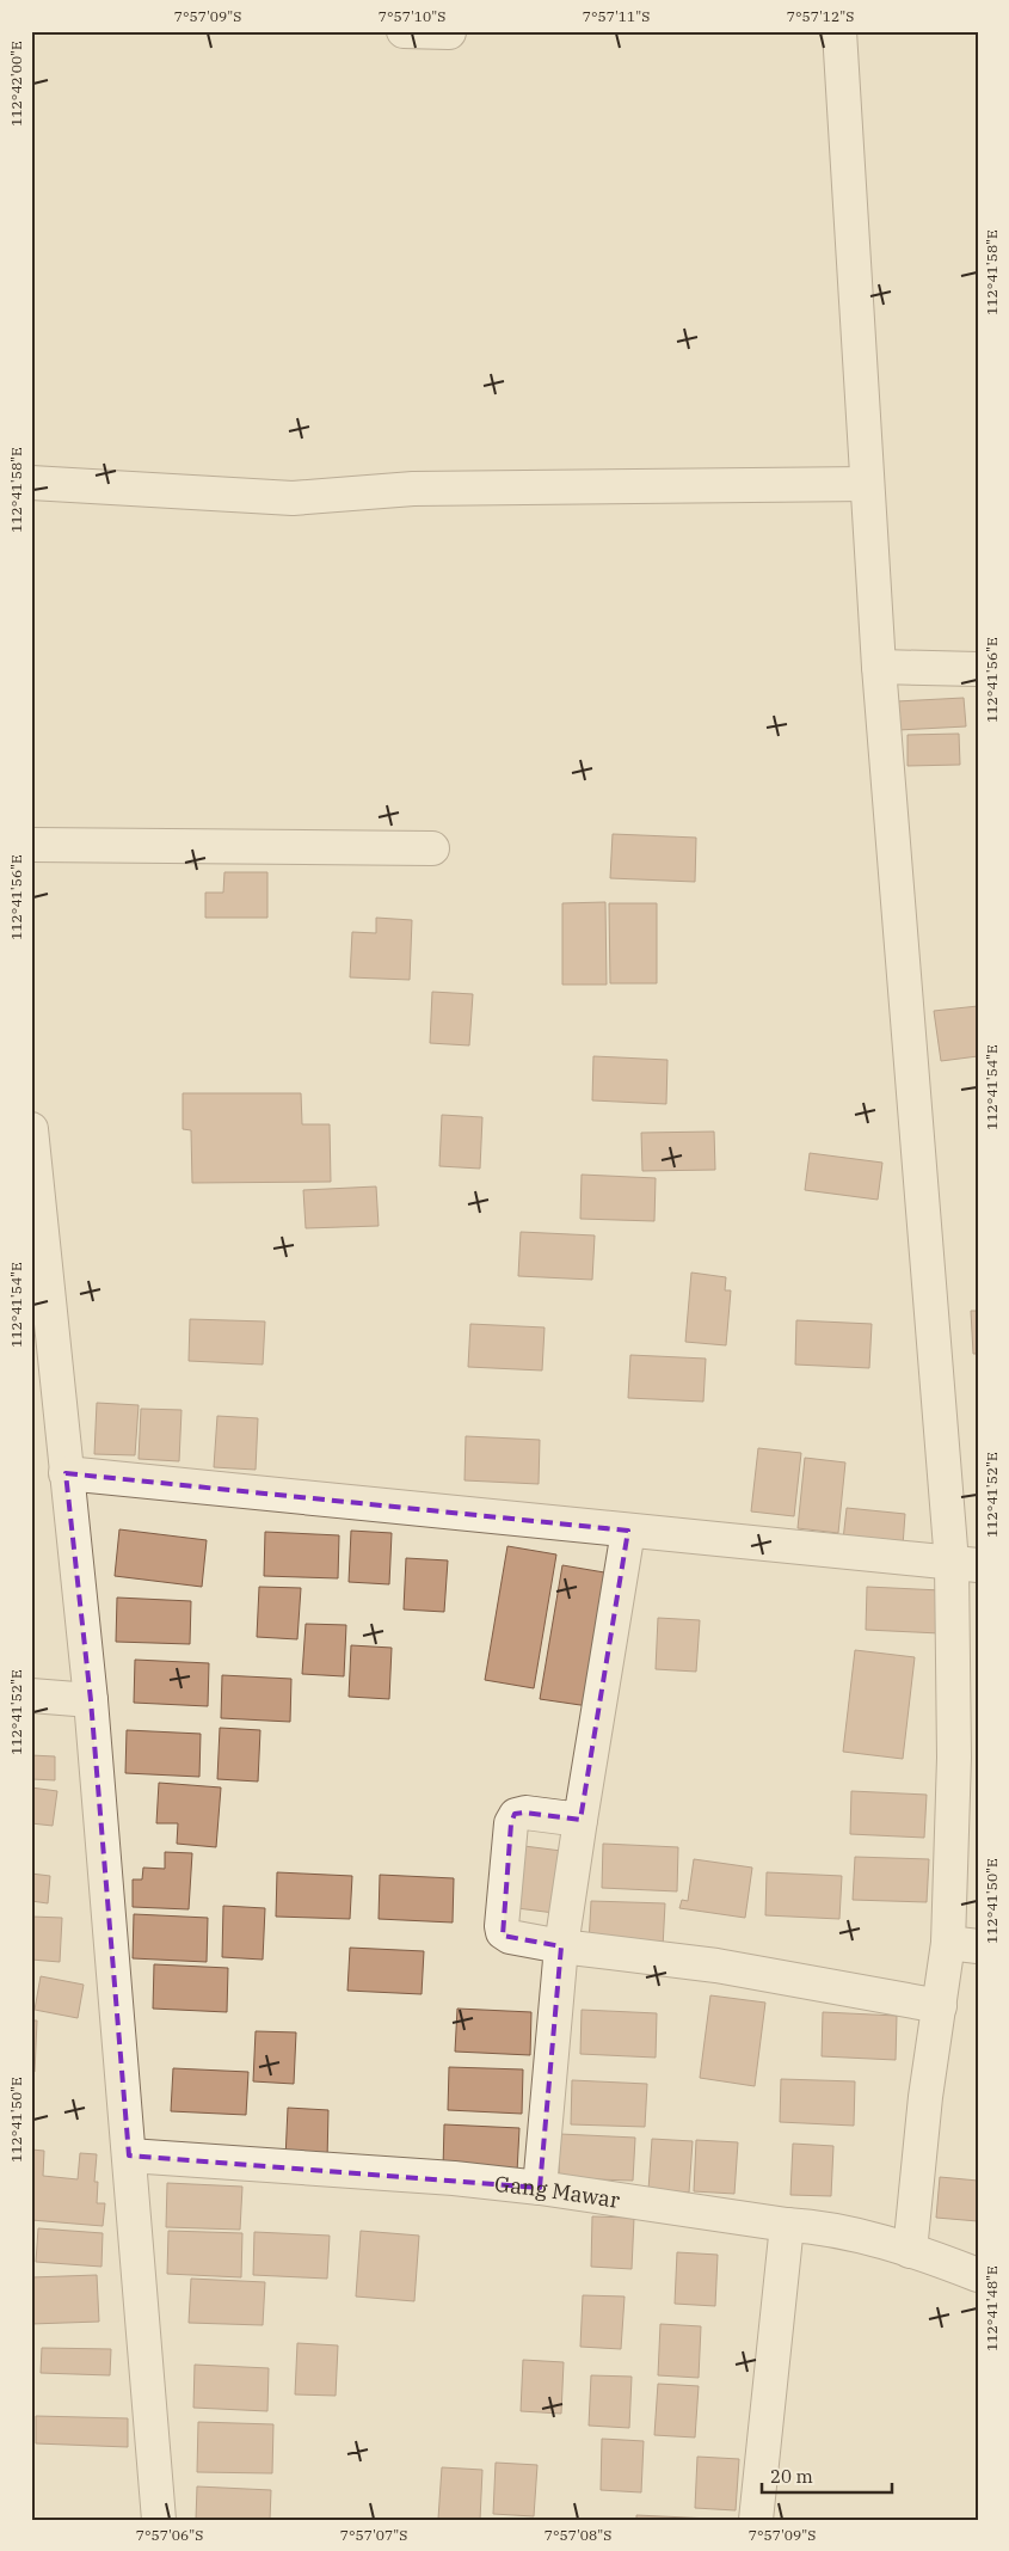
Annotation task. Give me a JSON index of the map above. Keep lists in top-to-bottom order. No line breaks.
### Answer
{"streets":{"street":["Gang Mawar"]},"scale_bar":"20 m","coordinates":["7°57'09\"S","7°57'10\"S","7°57'11\"S","7°57'12\"S","112°42'00\"E","112°41'58\"E","112°41'56\"E","112°41'54\"E","112°41'52\"E","112°41'50\"E","112°41'48\"E","7°57'06\"S","7°57'07\"S","7°57'08\"S"]}
